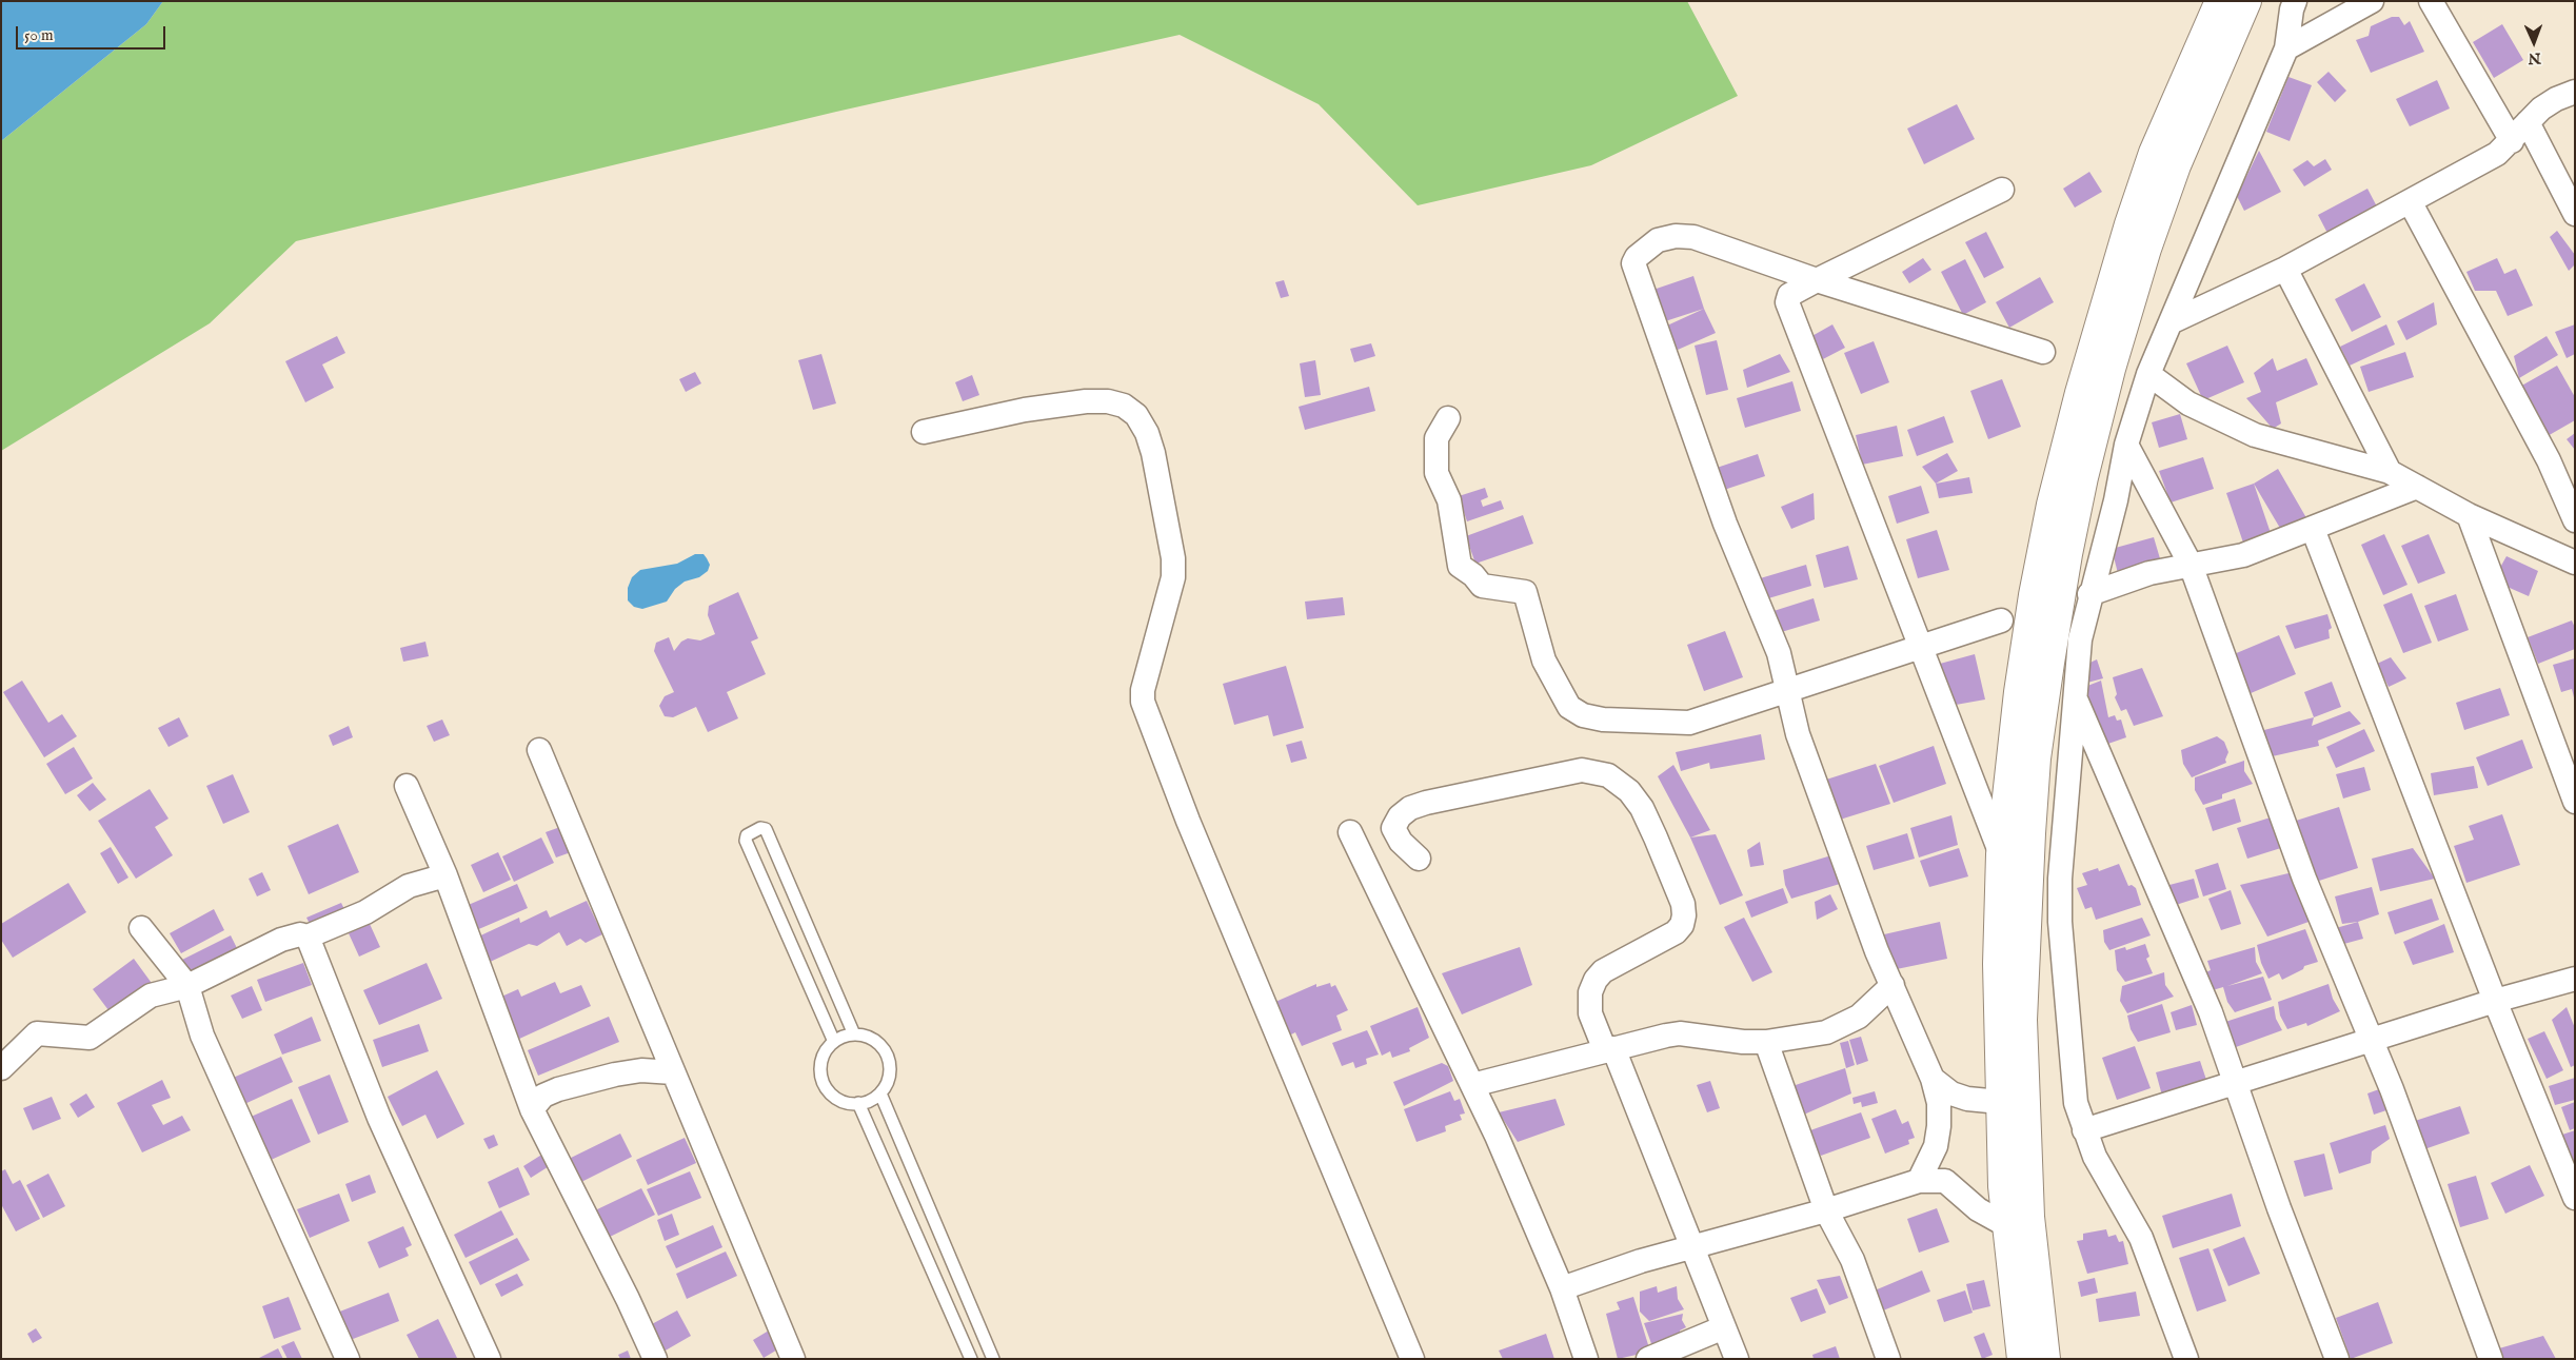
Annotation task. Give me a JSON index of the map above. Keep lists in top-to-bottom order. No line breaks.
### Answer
{"scale_bar":"50 m","north":"bottom"}
